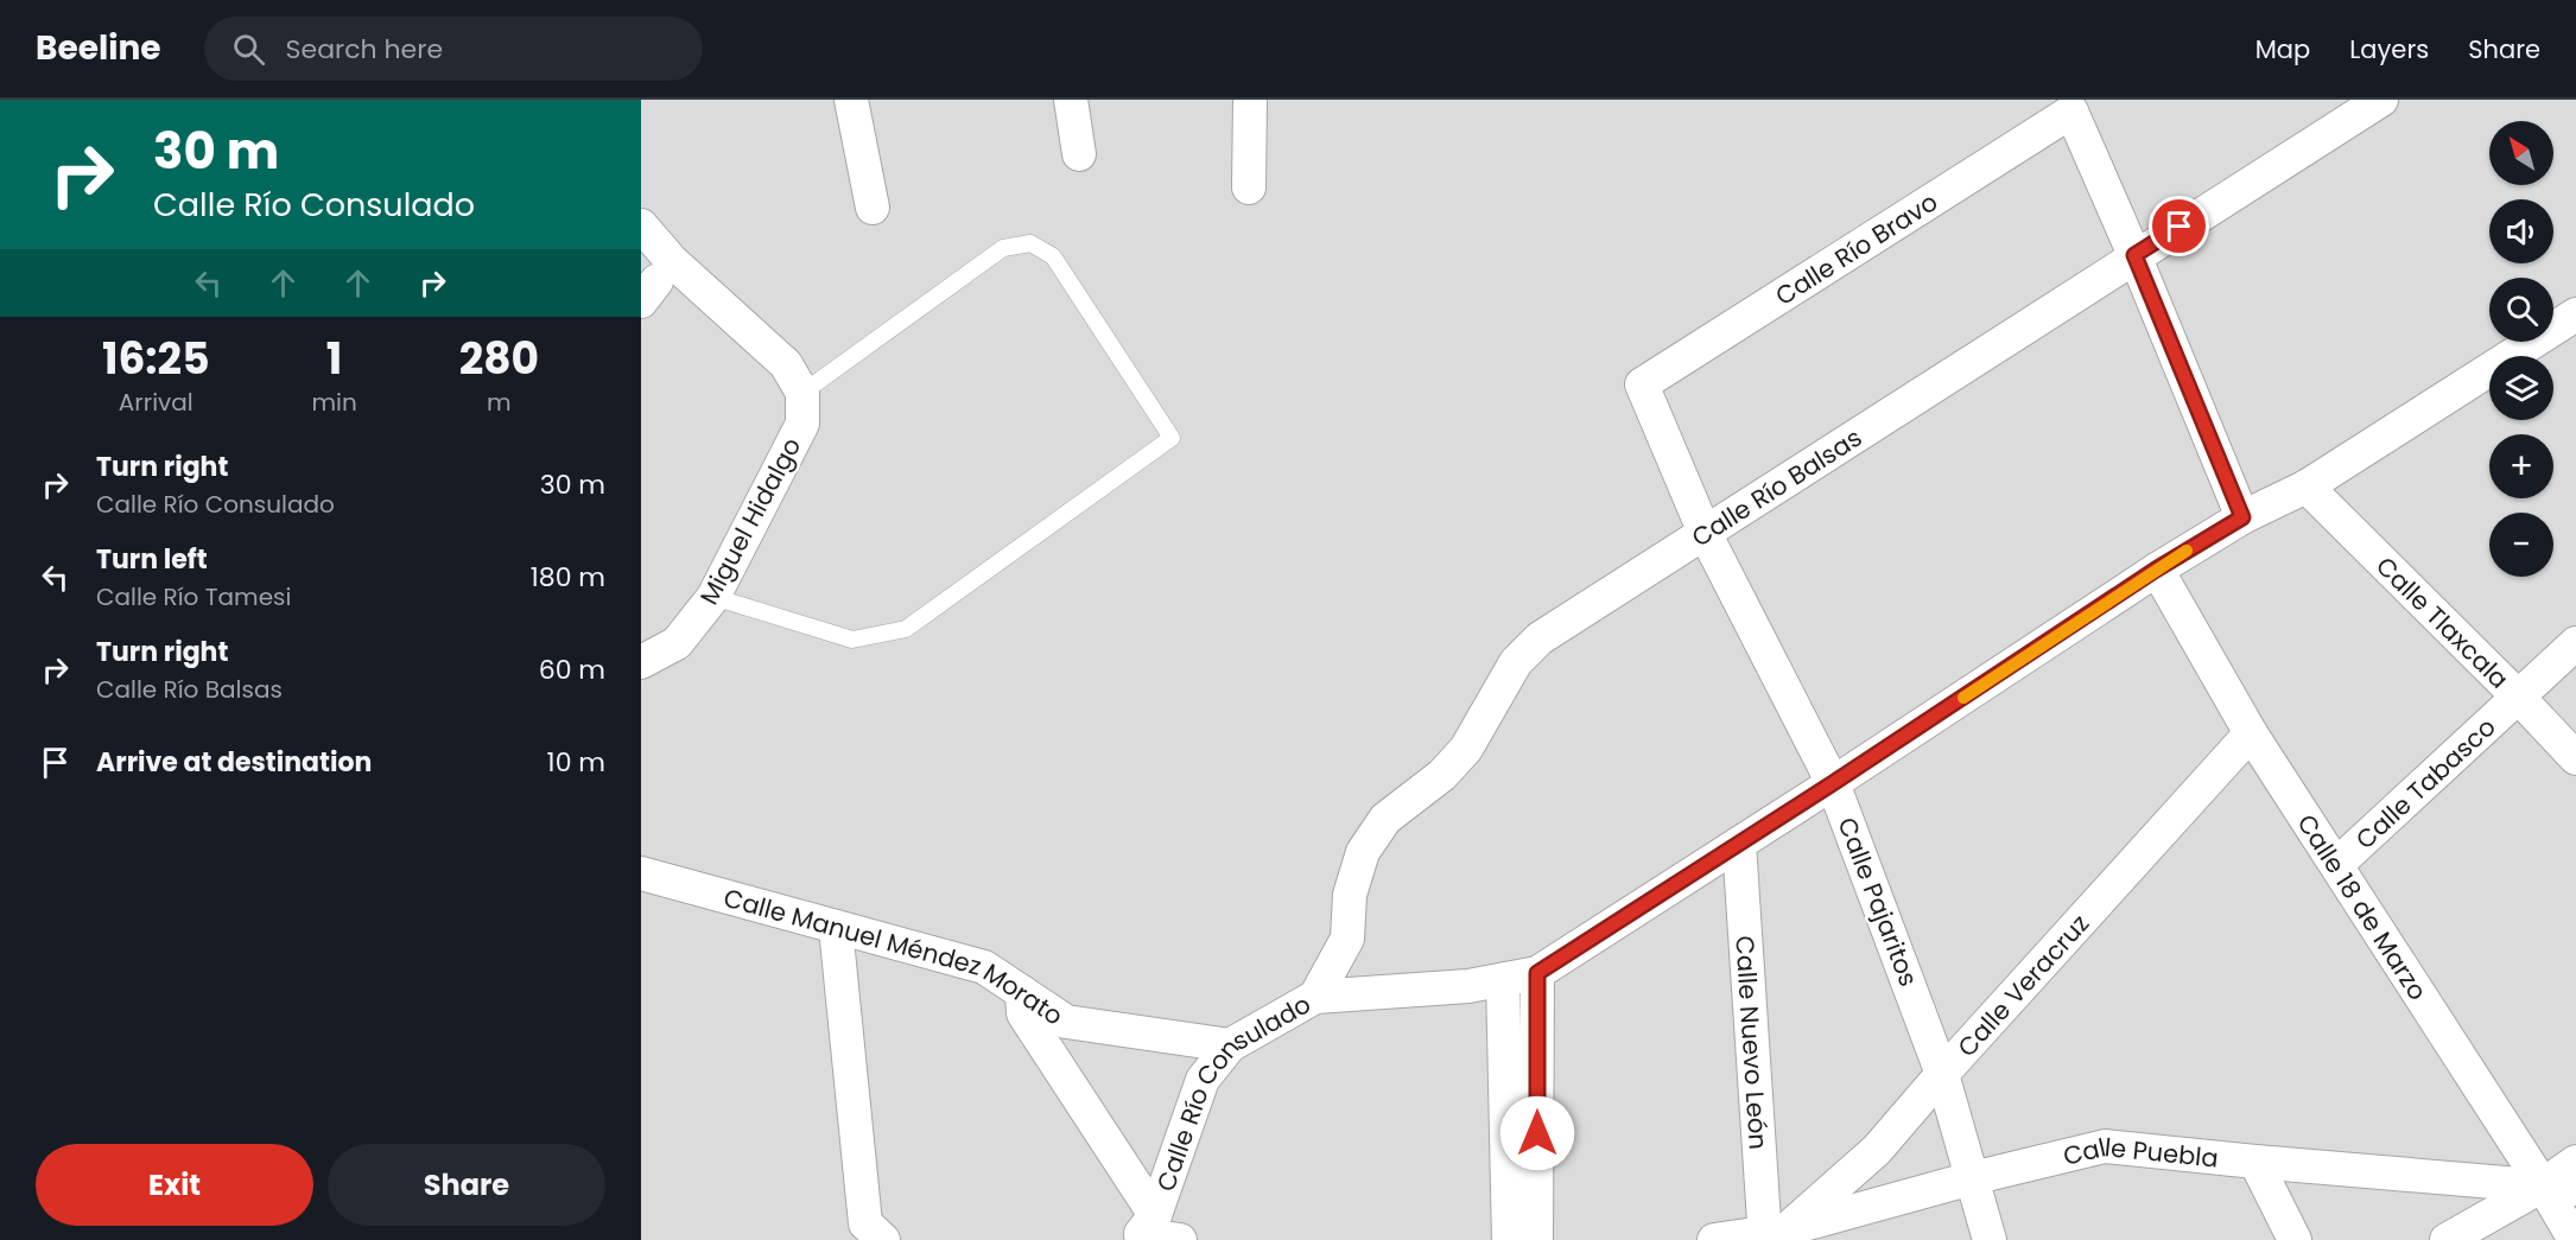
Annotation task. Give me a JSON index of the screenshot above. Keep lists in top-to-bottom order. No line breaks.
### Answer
{"streets":{"street":["Calle Río Bravo","Calle Río Balsas","Miguel Hidalgo","Calle Tlaxcala","Calle Tabasco","Calle Pajaritos","Calle 18 de Marzo","Calle Manuel Méndez Morato","Calle Veracruz","Calle Nuevo León","Calle Río Consulado","Calle Puebla"]},"crossings":[["Calle Río Bravo","Calle Pajaritos"],["Calle Río Balsas","Calle Pajaritos"],["Calle Río Balsas","Calle Río Consulado"],["Calle Tlaxcala","Calle Tabasco"],["Calle Tlaxcala","Calle Río Consulado"],["Calle Tabasco","Calle 18 de Marzo"],["Calle Pajaritos","Calle Veracruz"],["Calle Pajaritos","Calle Río Consulado"],["Calle Pajaritos","Calle Puebla"],["Calle 18 de Marzo","Calle Veracruz"],["Calle 18 de Marzo","Calle Río Consulado"],["Calle 18 de Marzo","Calle Puebla"],["Calle Manuel Méndez Morato","Calle Río Consulado"],["Calle Veracruz","Calle Nuevo León"],["Calle Veracruz","Calle Puebla"],["Calle Nuevo León","Calle Río Consulado"],["Calle Nuevo León","Calle Puebla"]],"north":"top left","page":{"header":"Beeline","search":"Search here","nav":["Map","Layers","Share"],"turn":["30 m","Calle Río Consulado"],"map_buttons":["+","−"],"eta":["16:25","Arrival","1","min","280","m"],"list":[{"name":"Turn right","note":"Calle Río Consulado","value":"30 m"},{"name":"Turn left","note":"Calle Río Tamesi","value":"180 m"},{"name":"Turn right","note":"Calle Río Balsas","value":"60 m"},{"name":"Arrive at destination","value":"10 m"}],"buttons":["Exit","Share"]}}
